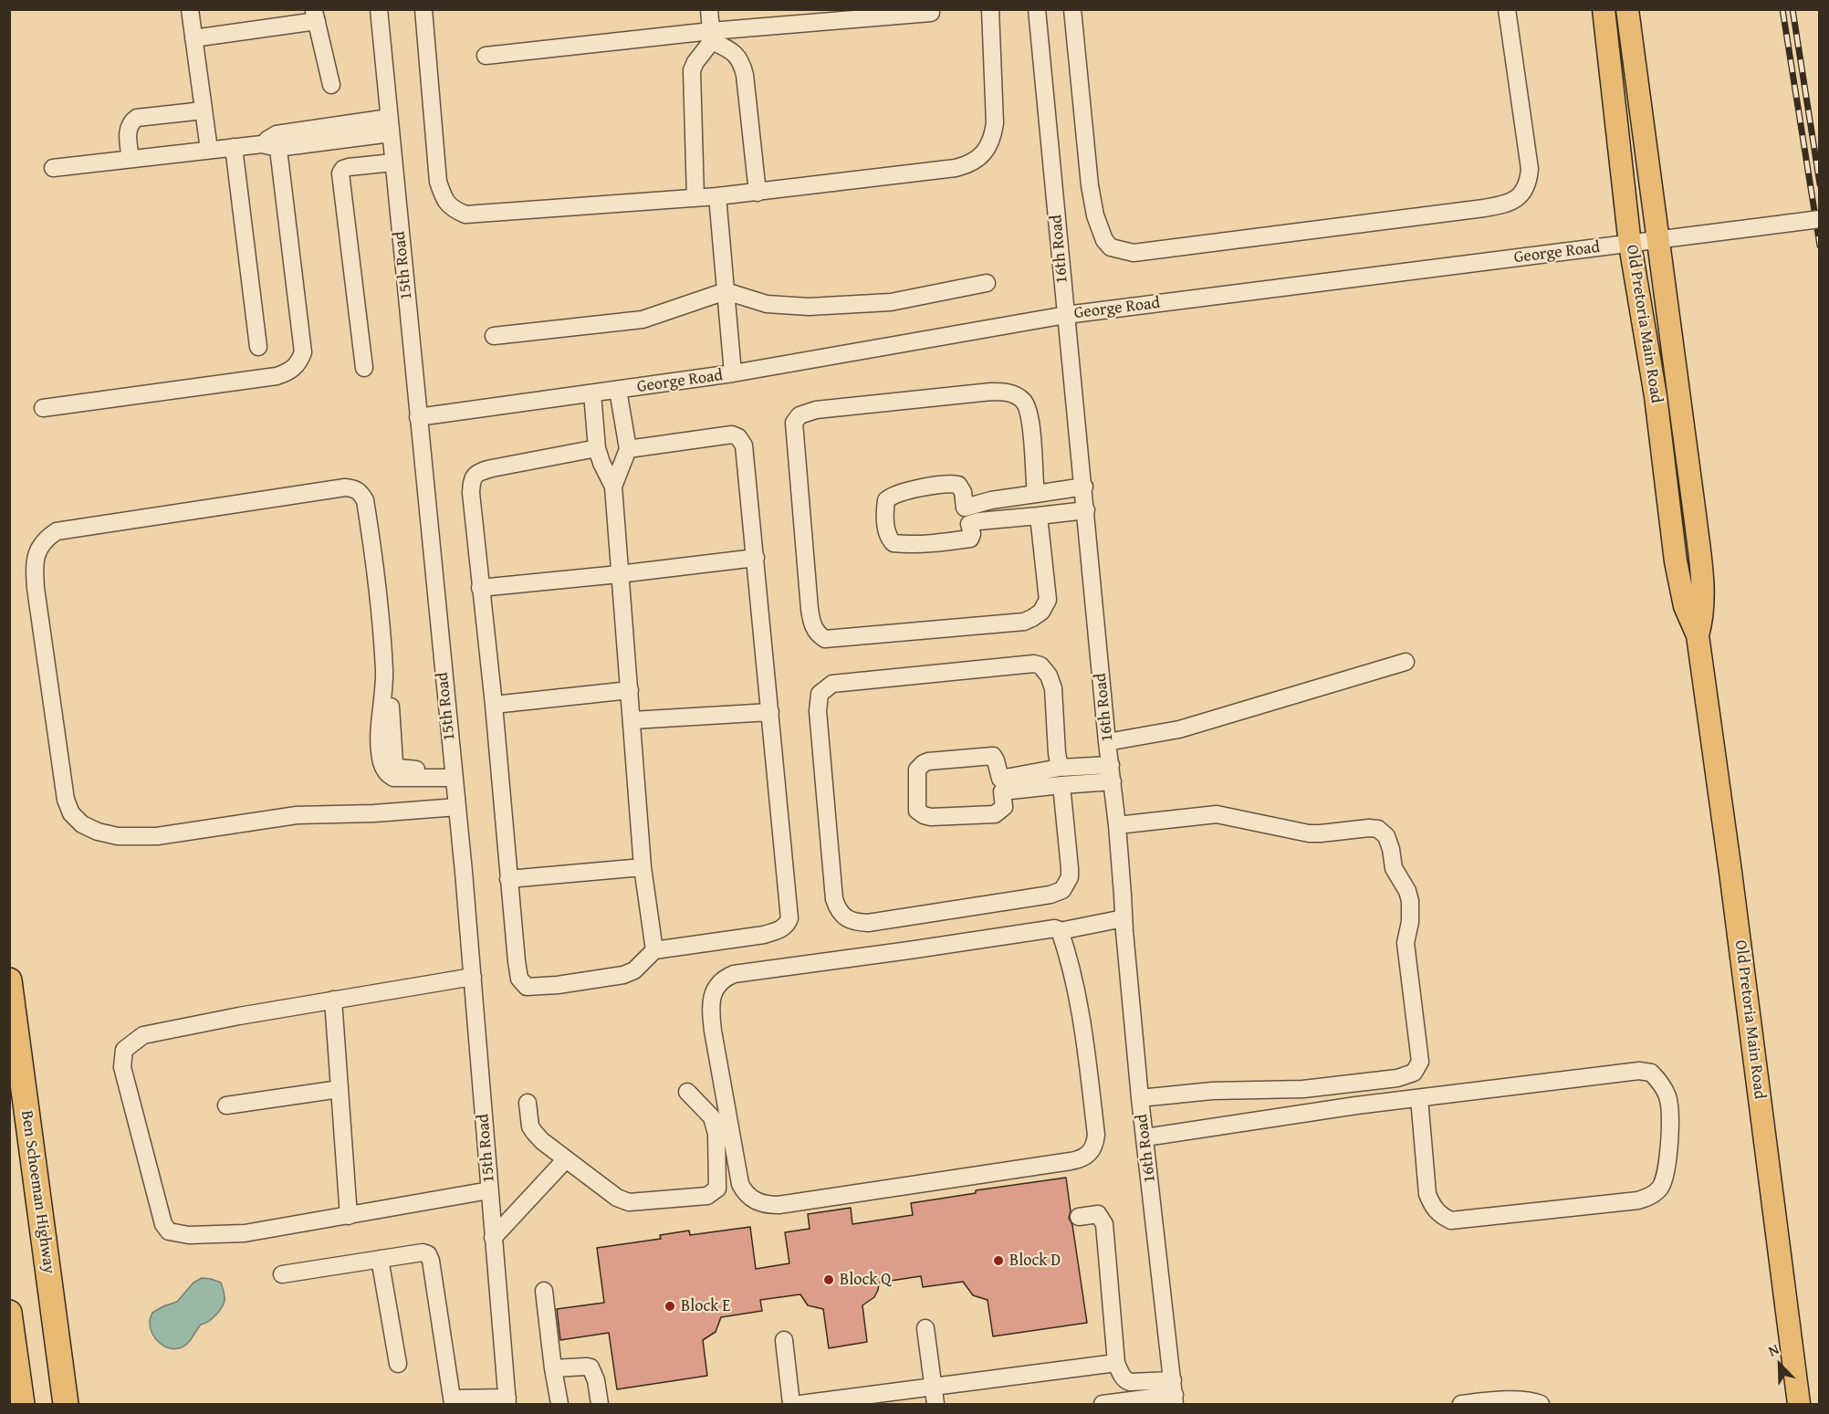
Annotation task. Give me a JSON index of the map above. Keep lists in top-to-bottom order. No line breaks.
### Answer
{"streets":{"highway":["Ben Schoeman Highway"],"main road":["Old Pretoria Main Road"],"street":["16th Road","George Road","15th Road"]},"crossings":[["16th Road","George Road"],["George Road","15th Road"],["George Road","Old Pretoria Main Road"]],"places":["Block D","Block Q","Block E"],"north":"top left"}
